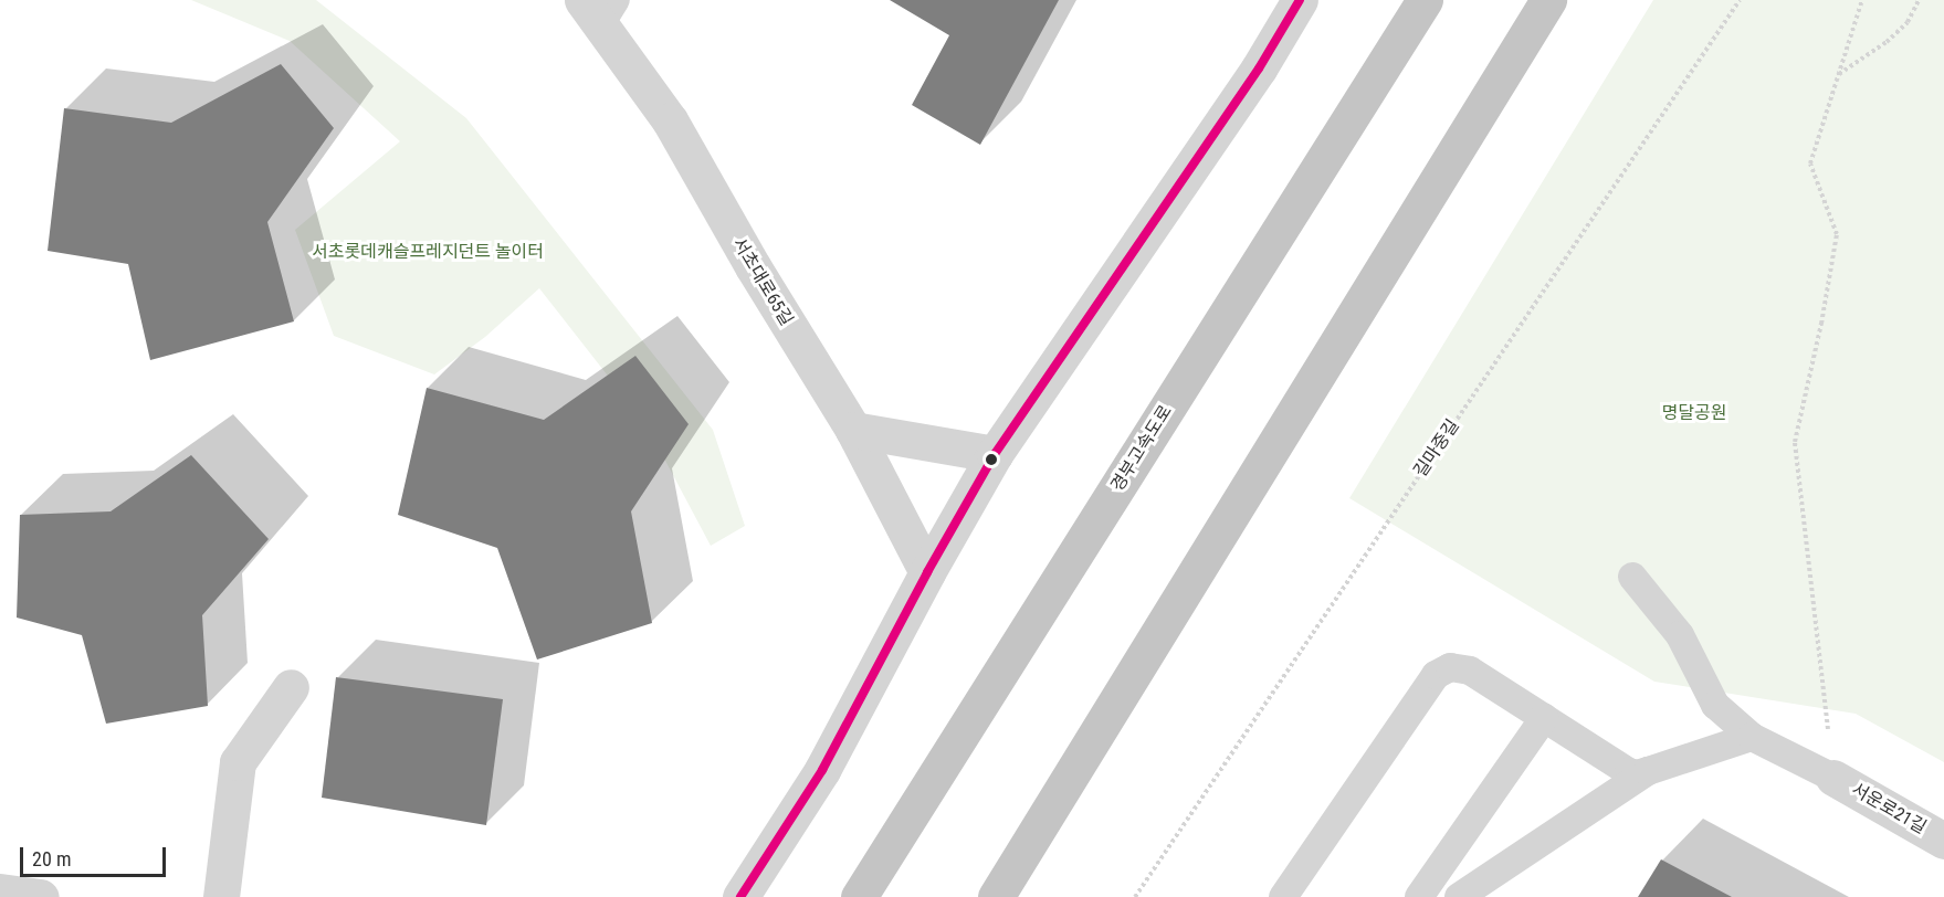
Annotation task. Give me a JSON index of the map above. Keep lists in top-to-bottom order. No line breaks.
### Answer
{"streets":{"highway":["경부고속도로"],"street":["서초대로65길","서운로21길"],"path":["길마중길"]},"parks":["서초롯데캐슬프레지던트 놀이터","명달공원"],"scale_bar":"20 m"}
